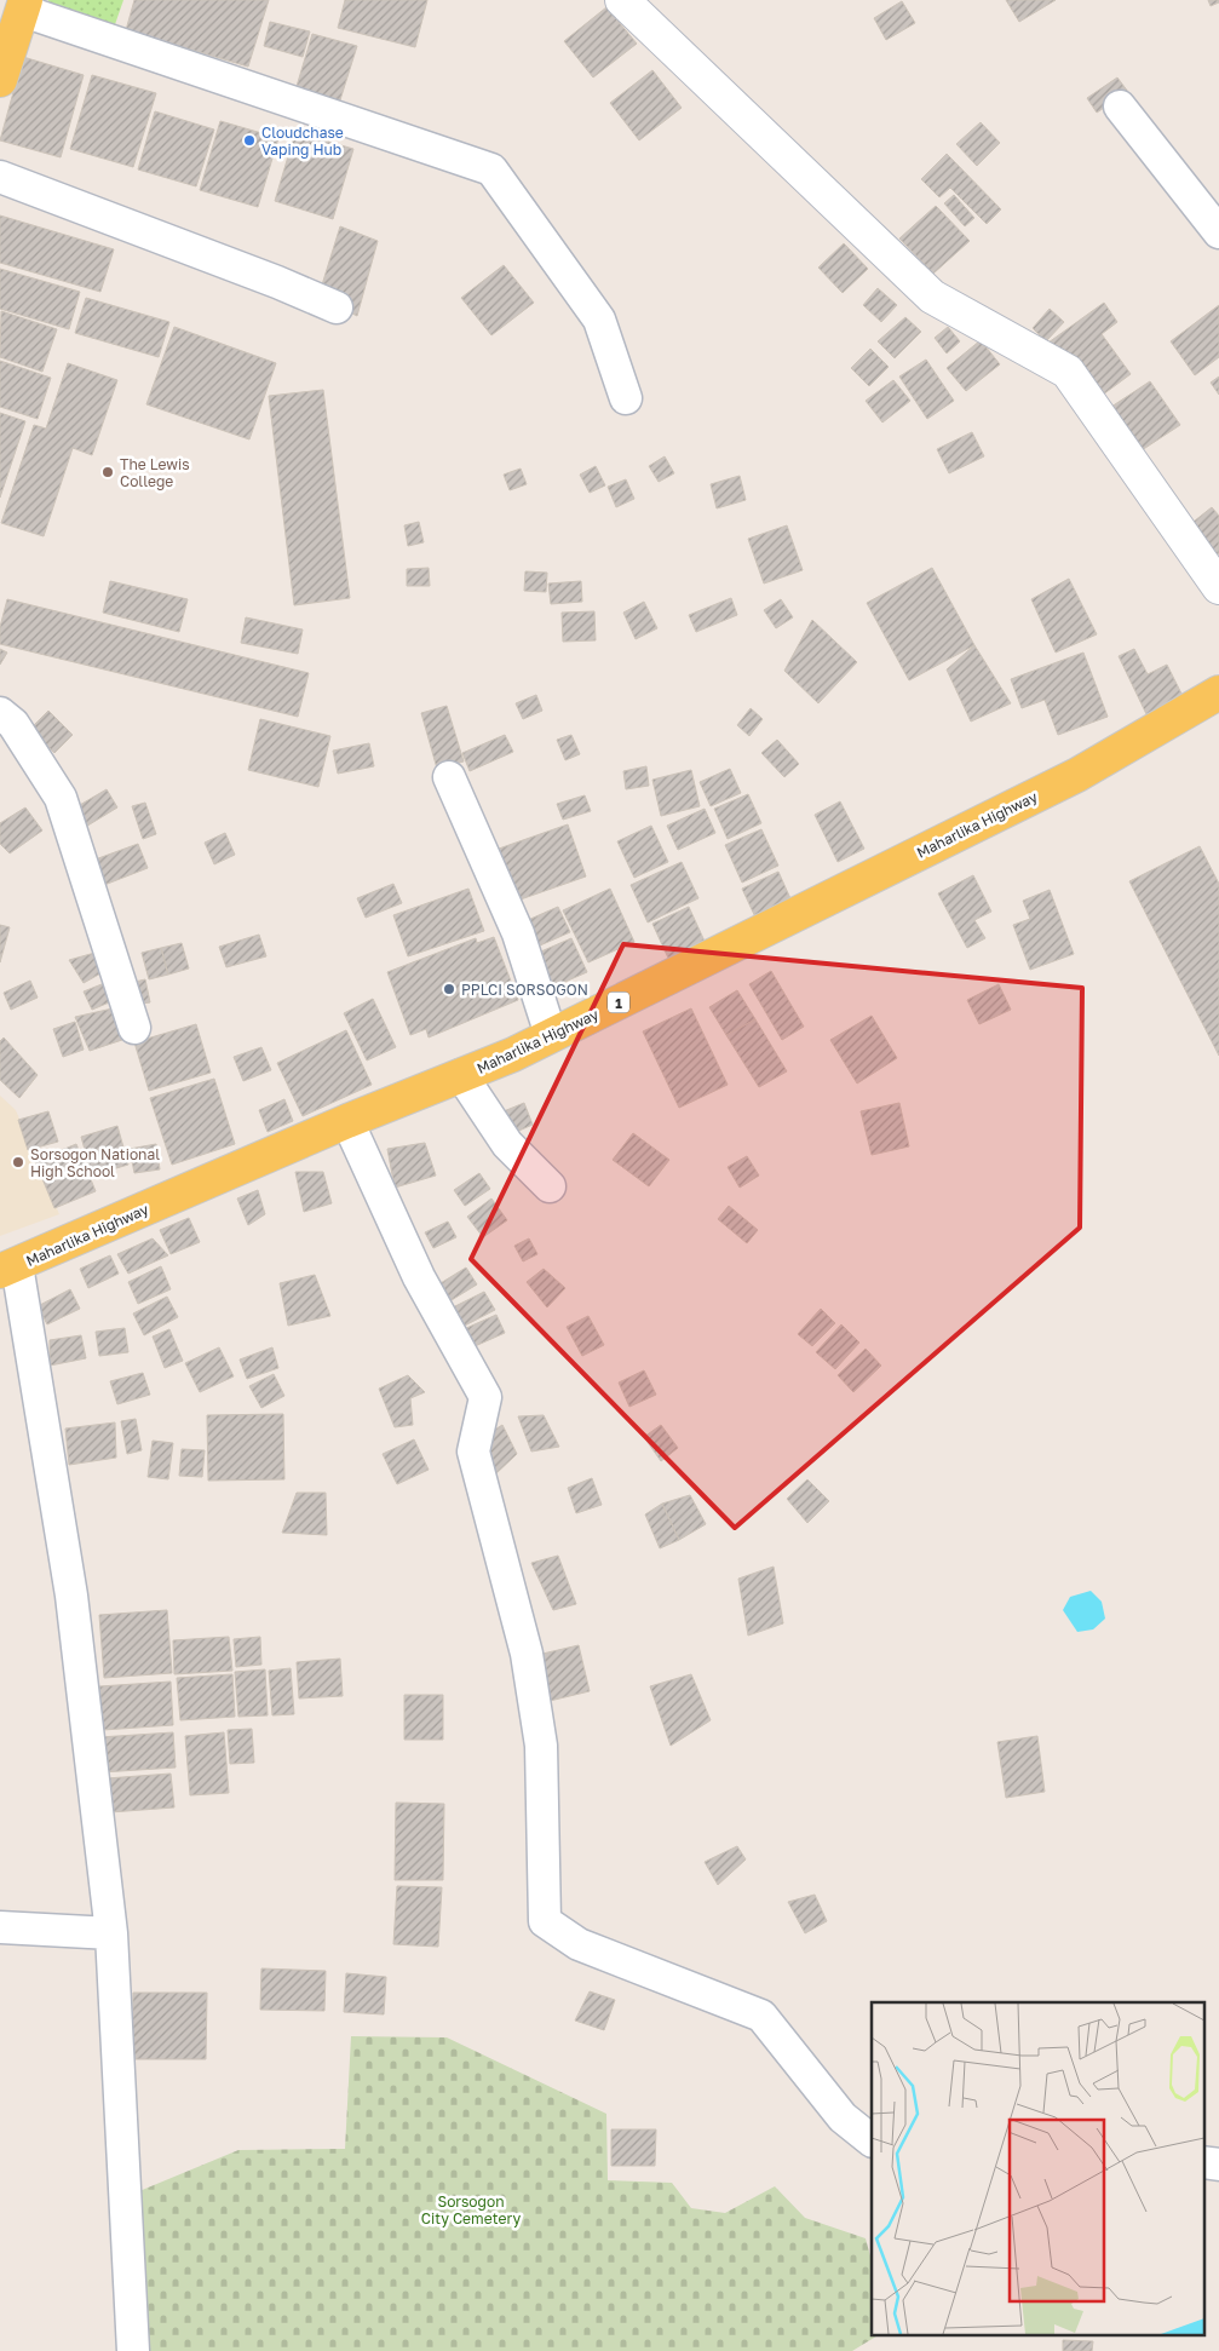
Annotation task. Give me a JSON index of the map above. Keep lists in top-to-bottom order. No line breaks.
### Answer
{"streets":{"main road":["Maharlika Highway","1"]},"parks":["Sorsogon City Cemetery"],"places":["Cloudchase Vaping Hub","The Lewis College","PPLCI SORSOGON","Sorsogon National High School"]}
